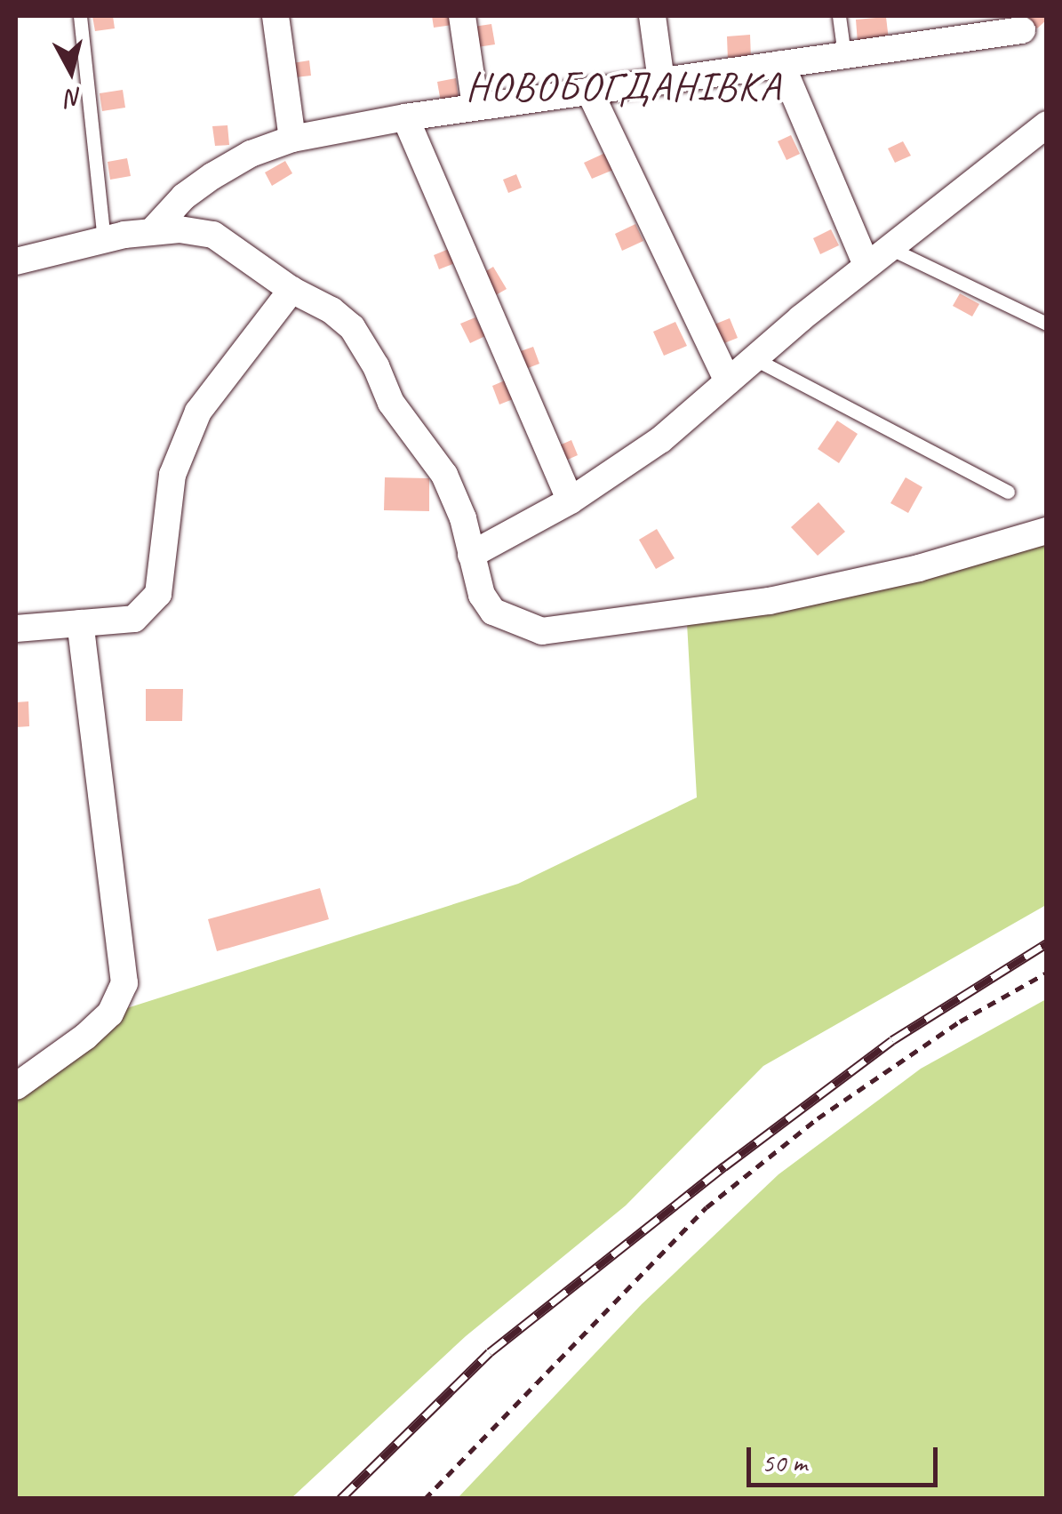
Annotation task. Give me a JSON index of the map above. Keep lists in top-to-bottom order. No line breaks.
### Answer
{"districts":["НОВОБОГДАНІВКА"],"scale_bar":"50 m","north":"bottom"}
